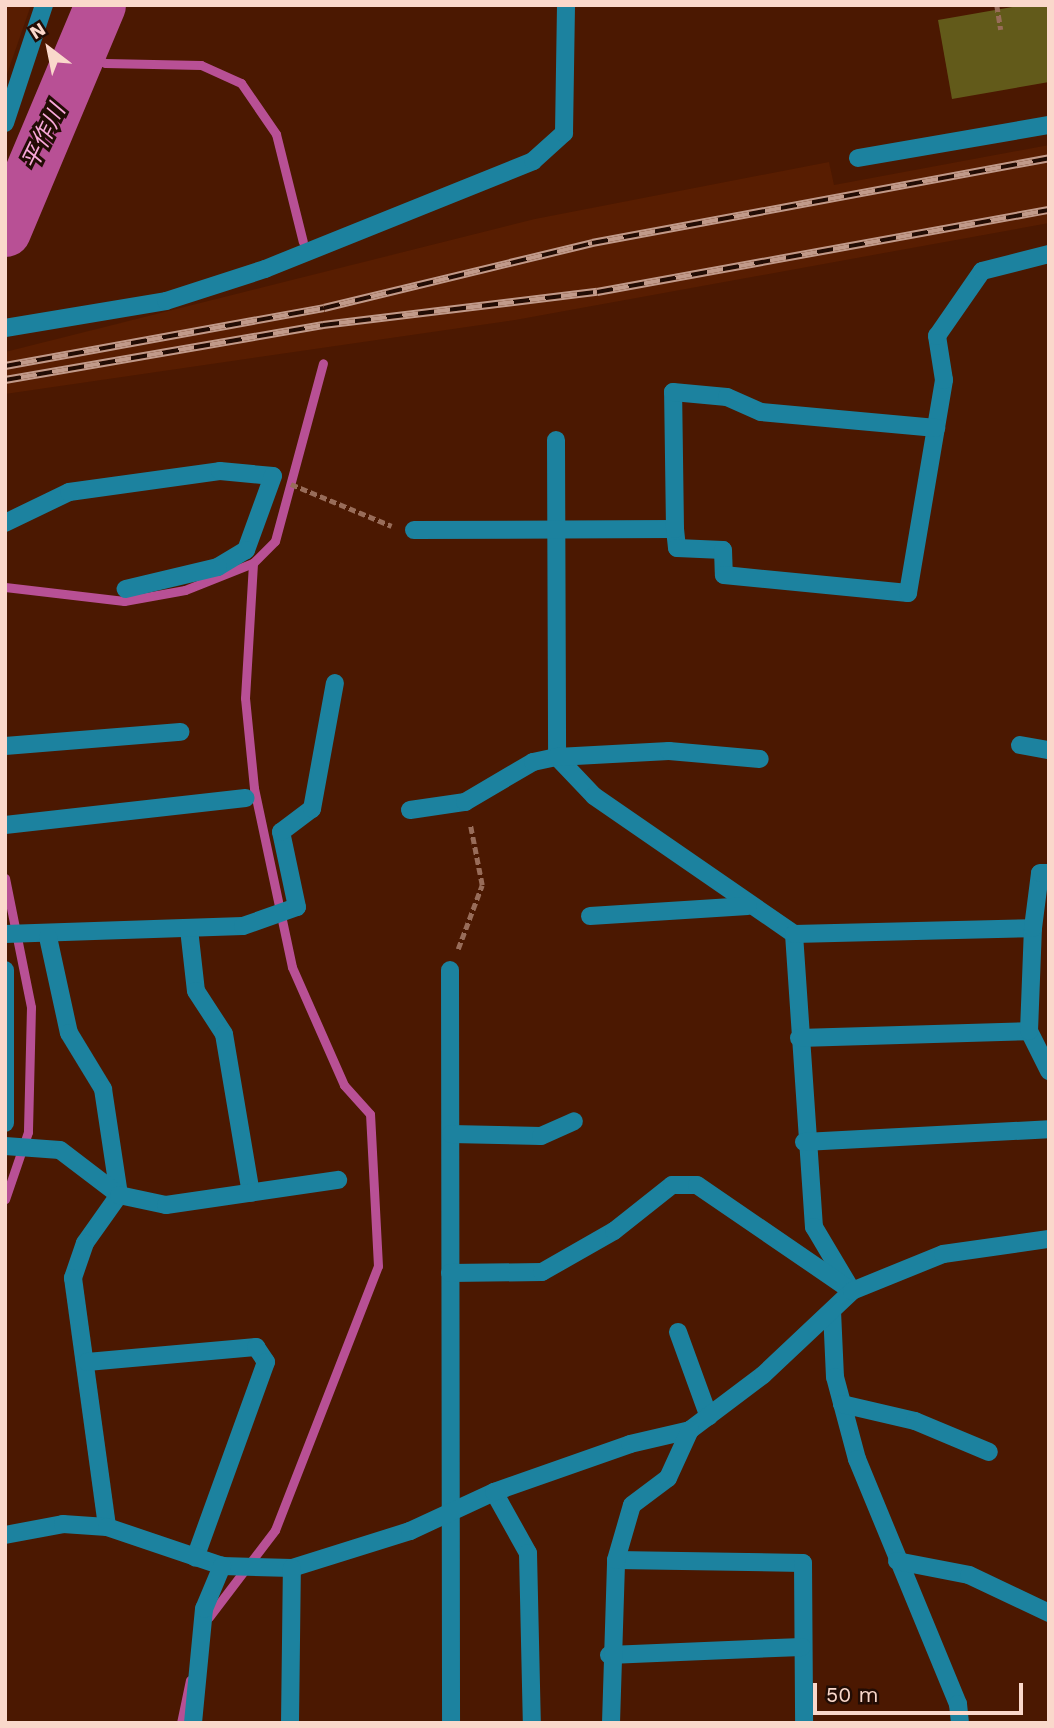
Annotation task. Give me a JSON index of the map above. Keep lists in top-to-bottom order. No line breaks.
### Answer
{"water":["平作川"],"scale_bar":"50 m","north":"top left"}
